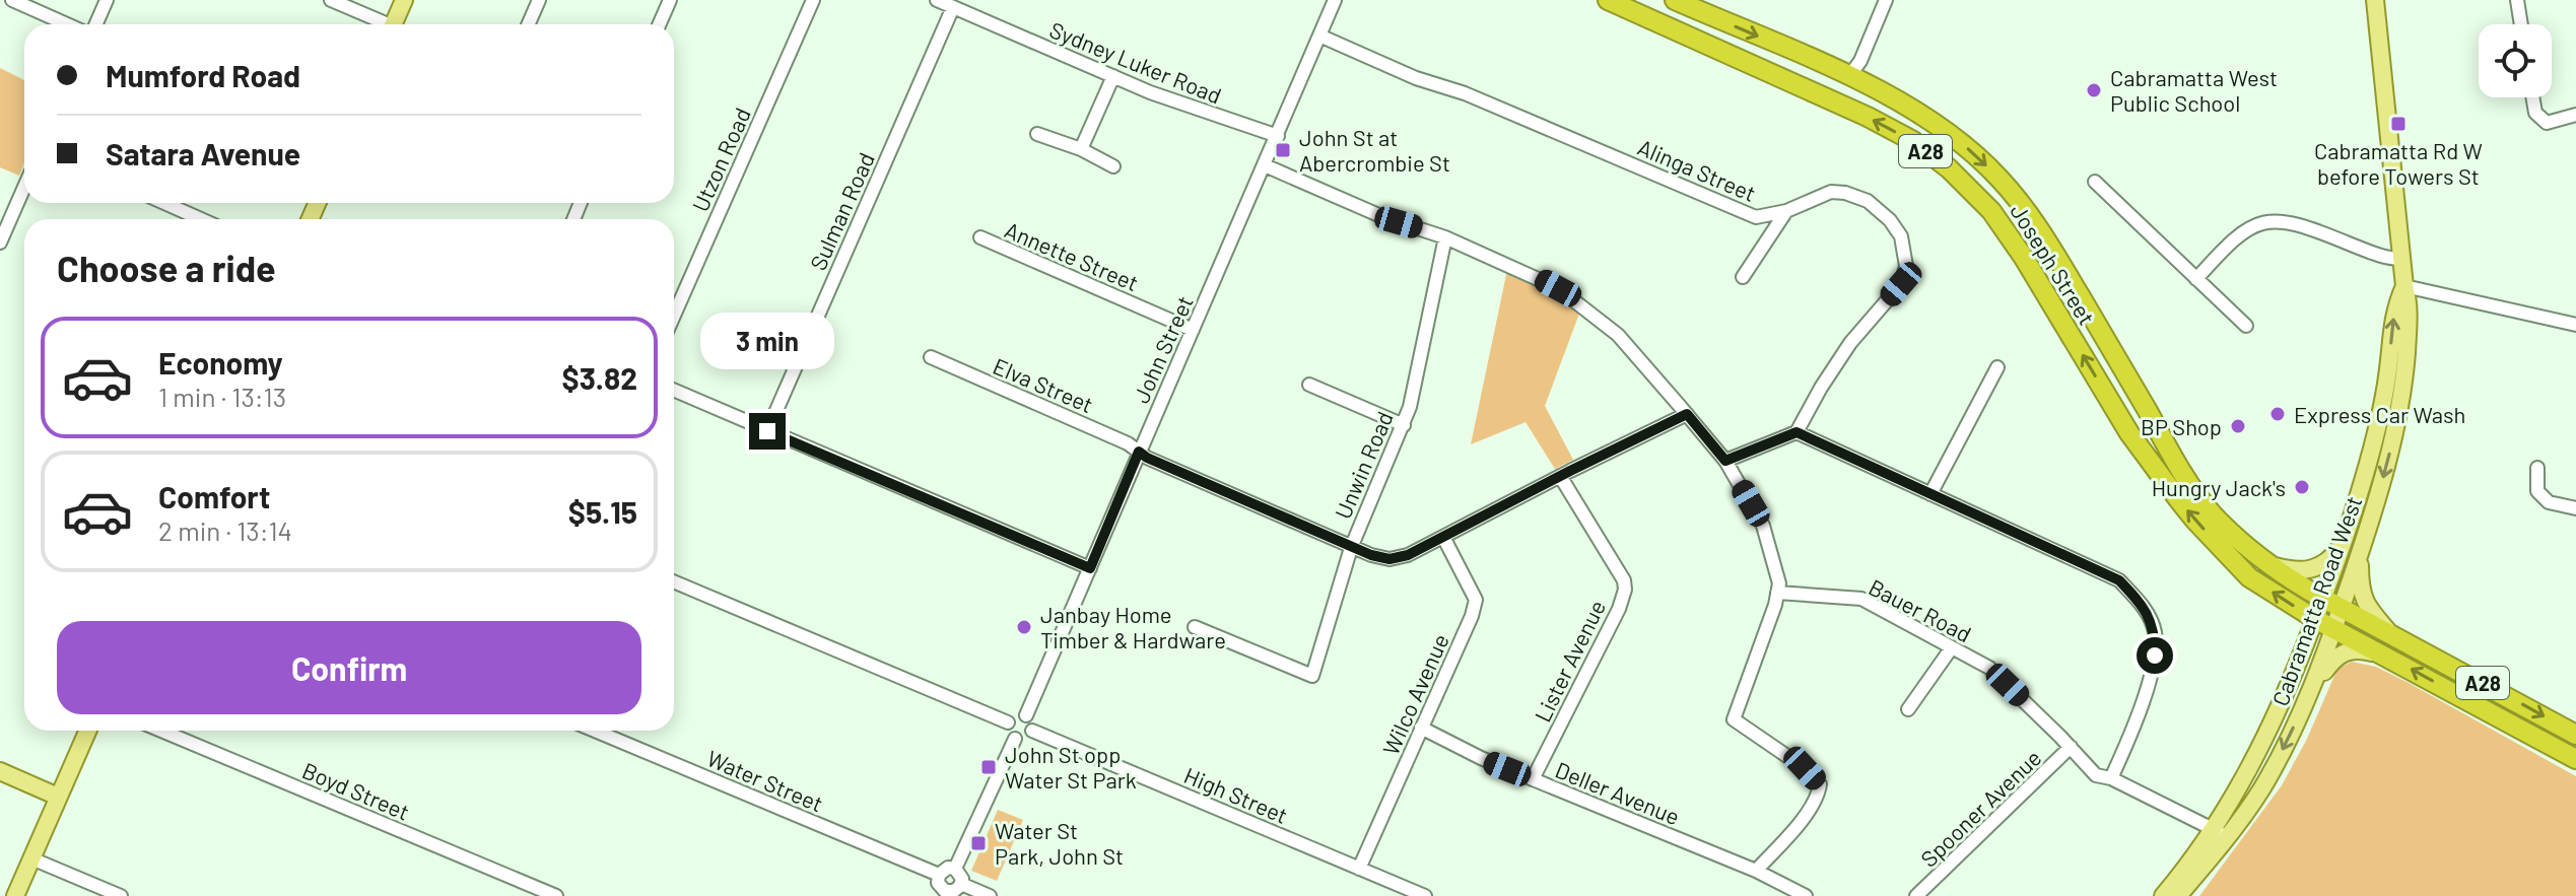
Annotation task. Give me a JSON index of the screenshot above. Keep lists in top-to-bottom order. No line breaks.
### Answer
{"streets":{"highway":["A28","Joseph Street"],"main road":["Cabramatta Road West"],"street":["Sydney Luker Road","Utzon Road","Alinga Street","Sulman Road","Annette Street","John Street","Elva Street","Unwin Road","Bauer Road","Lister Avenue","Wilco Avenue","Water Street","Boyd Street","Deller Avenue","High Street","Spooner Avenue"]},"crossings":[["Sydney Luker Road","Sulman Road"],["Sydney Luker Road","John Street"],["A28","Joseph Street"],["A28","Cabramatta Road West"],["Alinga Street","John Street"],["Annette Street","John Street"],["Joseph Street","Cabramatta Road West"],["John Street","Elva Street"],["John Street","High Street"],["Elva Street","Unwin Road"],["Elva Street","Lister Avenue"],["Elva Street","Wilco Avenue"],["Cabramatta Road West","Bauer Road"],["Bauer Road","Spooner Avenue"],["Lister Avenue","Deller Avenue"],["Wilco Avenue","Deller Avenue"],["Wilco Avenue","High Street"]],"places":{"other":["Cabramatta West Public School","Express Car Wash","BP Shop","Hungry Jack's","Janbay Home Timber & Hardware"],"transit":["Cabramatta Rd W before Towers St","John St at Abercrombie St","John St opp Water St Park","Water St Park, John St"]},"page":{"banner":["Mumford Road","Satara Avenue"],"heading":"Choose a ride","bubble":"3 min","list":[{"name":"Economy","note":"1 min · 13:13","value":"$3.82"},{"name":"Comfort","note":"2 min · 13:14","value":"$5.15"}],"buttons":"Confirm"}}
